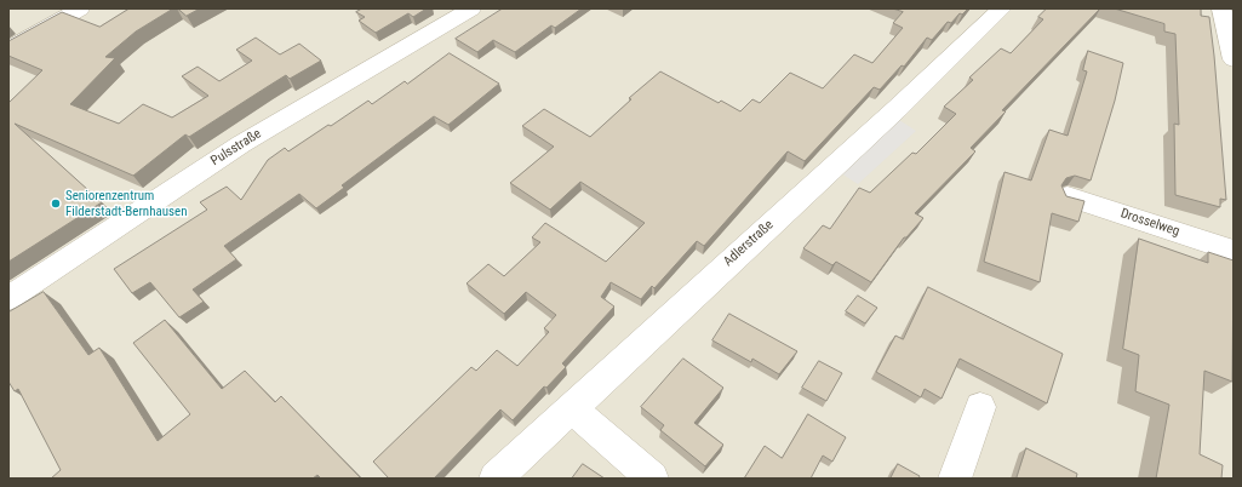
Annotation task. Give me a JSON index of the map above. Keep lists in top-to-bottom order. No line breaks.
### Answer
{"streets":{"street":["Pulsstraße","Drosselweg","Adlerstraße"]},"places":["Seniorenzentrum Filderstadt-Bernhausen"]}
